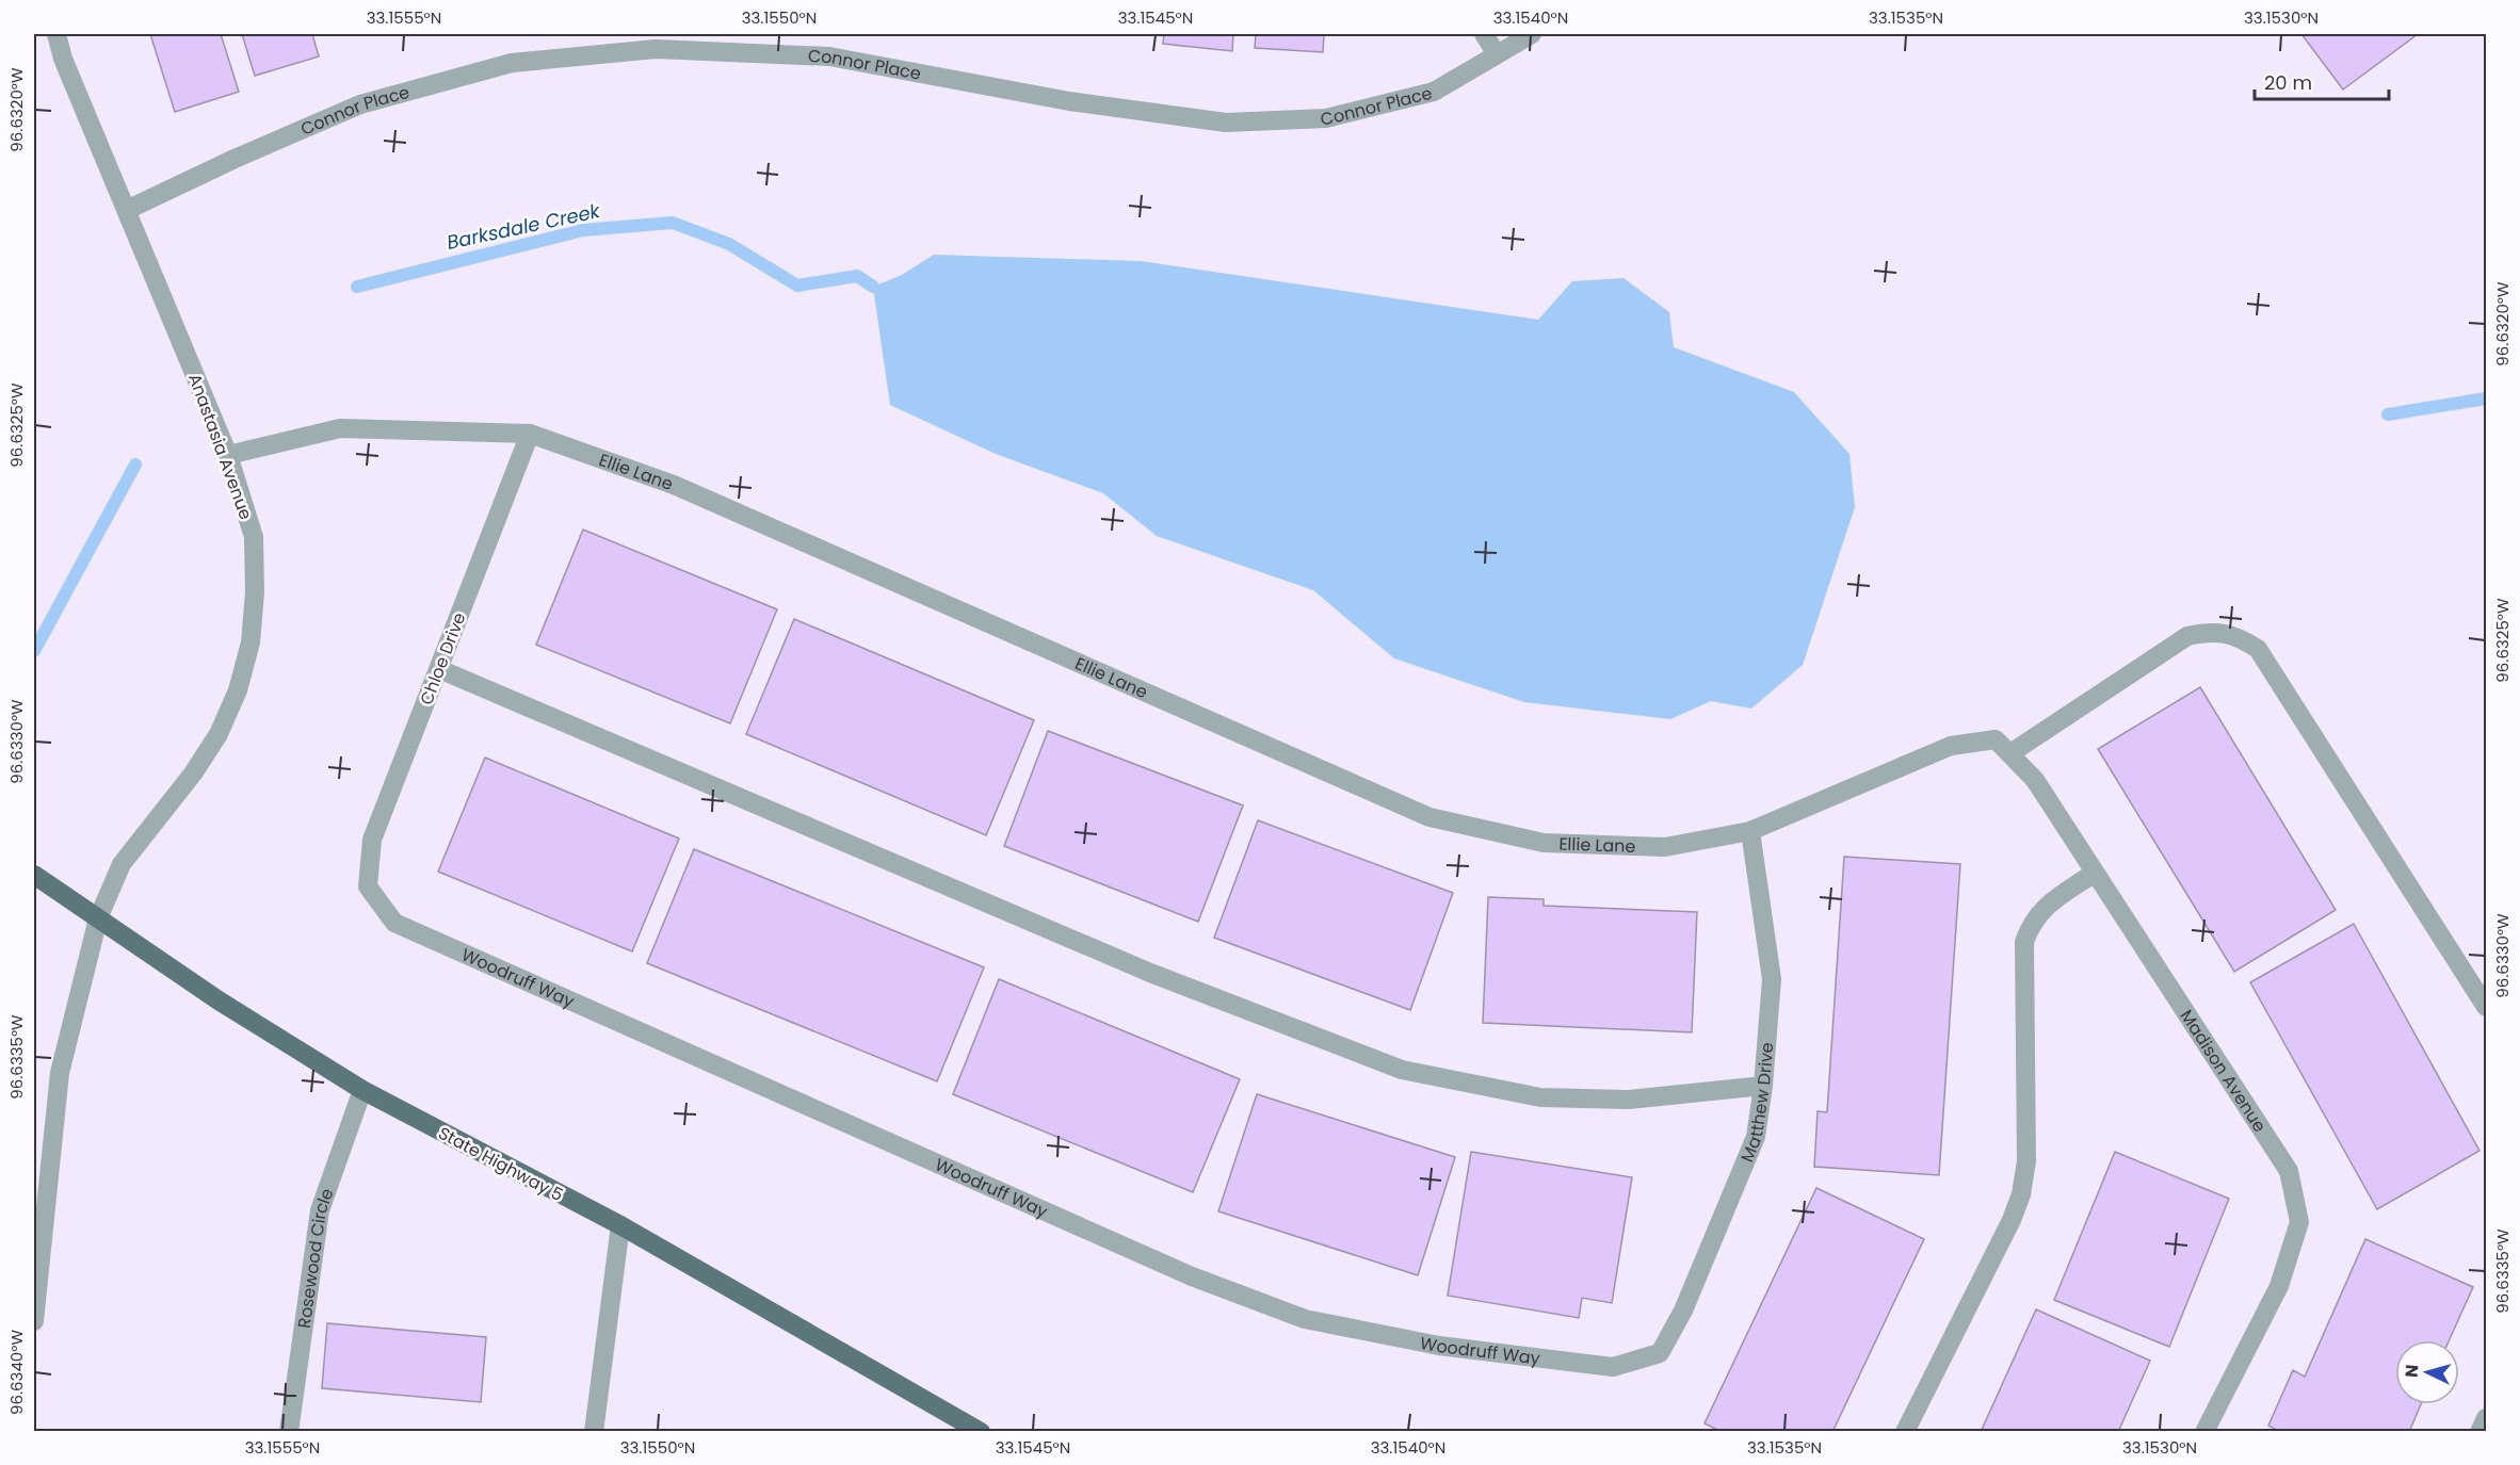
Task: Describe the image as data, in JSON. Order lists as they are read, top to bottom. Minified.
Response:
{"streets":{"main road":["State Highway 5"],"street":["Connor Place","Anastasia Avenue","Ellie Lane","Chloe Drive","Woodruff Way","Madison Avenue","Matthew Drive","Rosewood Circle"]},"crossings":[["Connor Place","Anastasia Avenue"],["Anastasia Avenue","Ellie Lane"],["Anastasia Avenue","State Highway 5"],["Ellie Lane","Chloe Drive"],["Ellie Lane","Madison Avenue"],["Ellie Lane","Matthew Drive"],["Chloe Drive","Woodruff Way"],["Woodruff Way","Matthew Drive"],["State Highway 5","Rosewood Circle"]],"water":["Barksdale Creek"],"scale_bar":"20 m","north":"left","coordinates":["33.1555°N","33.1550°N","33.1545°N","33.1540°N","33.1535°N","33.1530°N","96.6320°W","96.6325°W","96.6330°W","96.6335°W","96.6340°W"]}
